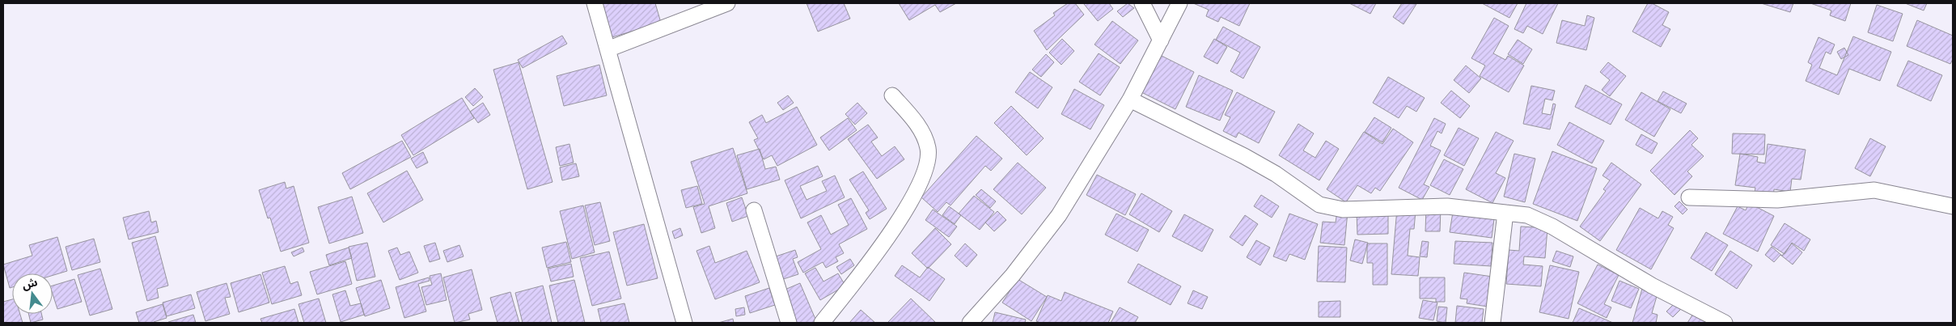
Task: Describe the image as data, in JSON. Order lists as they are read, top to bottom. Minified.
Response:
{"north":"top"}
